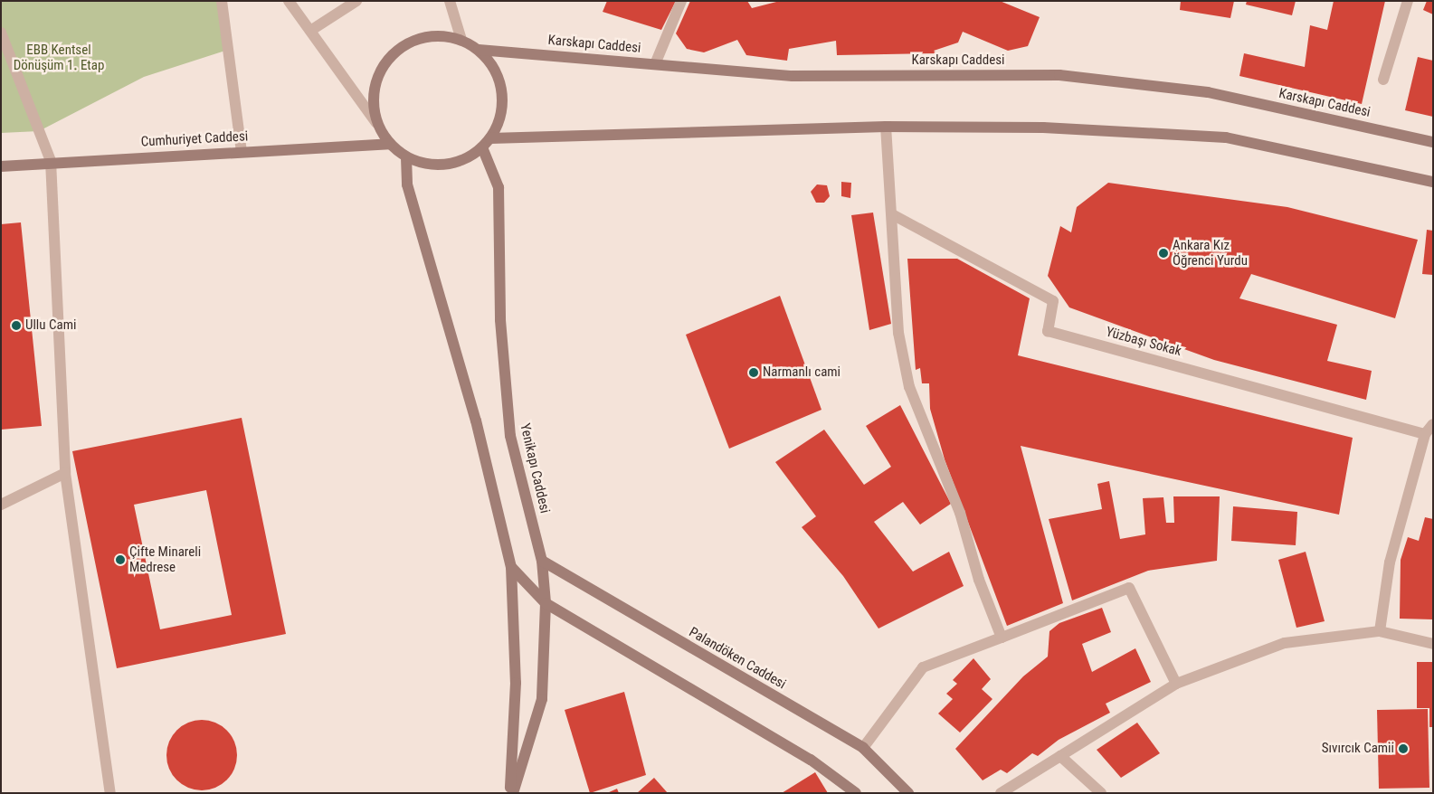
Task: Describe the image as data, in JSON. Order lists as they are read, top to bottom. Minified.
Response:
{"streets":{"main road":["Karskapı Caddesi","Cumhuriyet Caddesi","Yenikapı Caddesi","Palandöken Caddesi"],"street":["Yüzbaşı Sokak"]},"crossings":[["Karskapı Caddesi","Cumhuriyet Caddesi"],["Karskapı Caddesi","Yenikapı Caddesi"],["Cumhuriyet Caddesi","Yenikapı Caddesi"],["Yenikapı Caddesi","Palandöken Caddesi"]],"parks":["EBB Kentsel Dönüşüm 1. Etap"],"places":["Ankara Kız Öğrenci Yurdu","Ullu Cami","Narmanlı cami","Çifte Minareli Medrese","Sıvırcık Camii"]}
